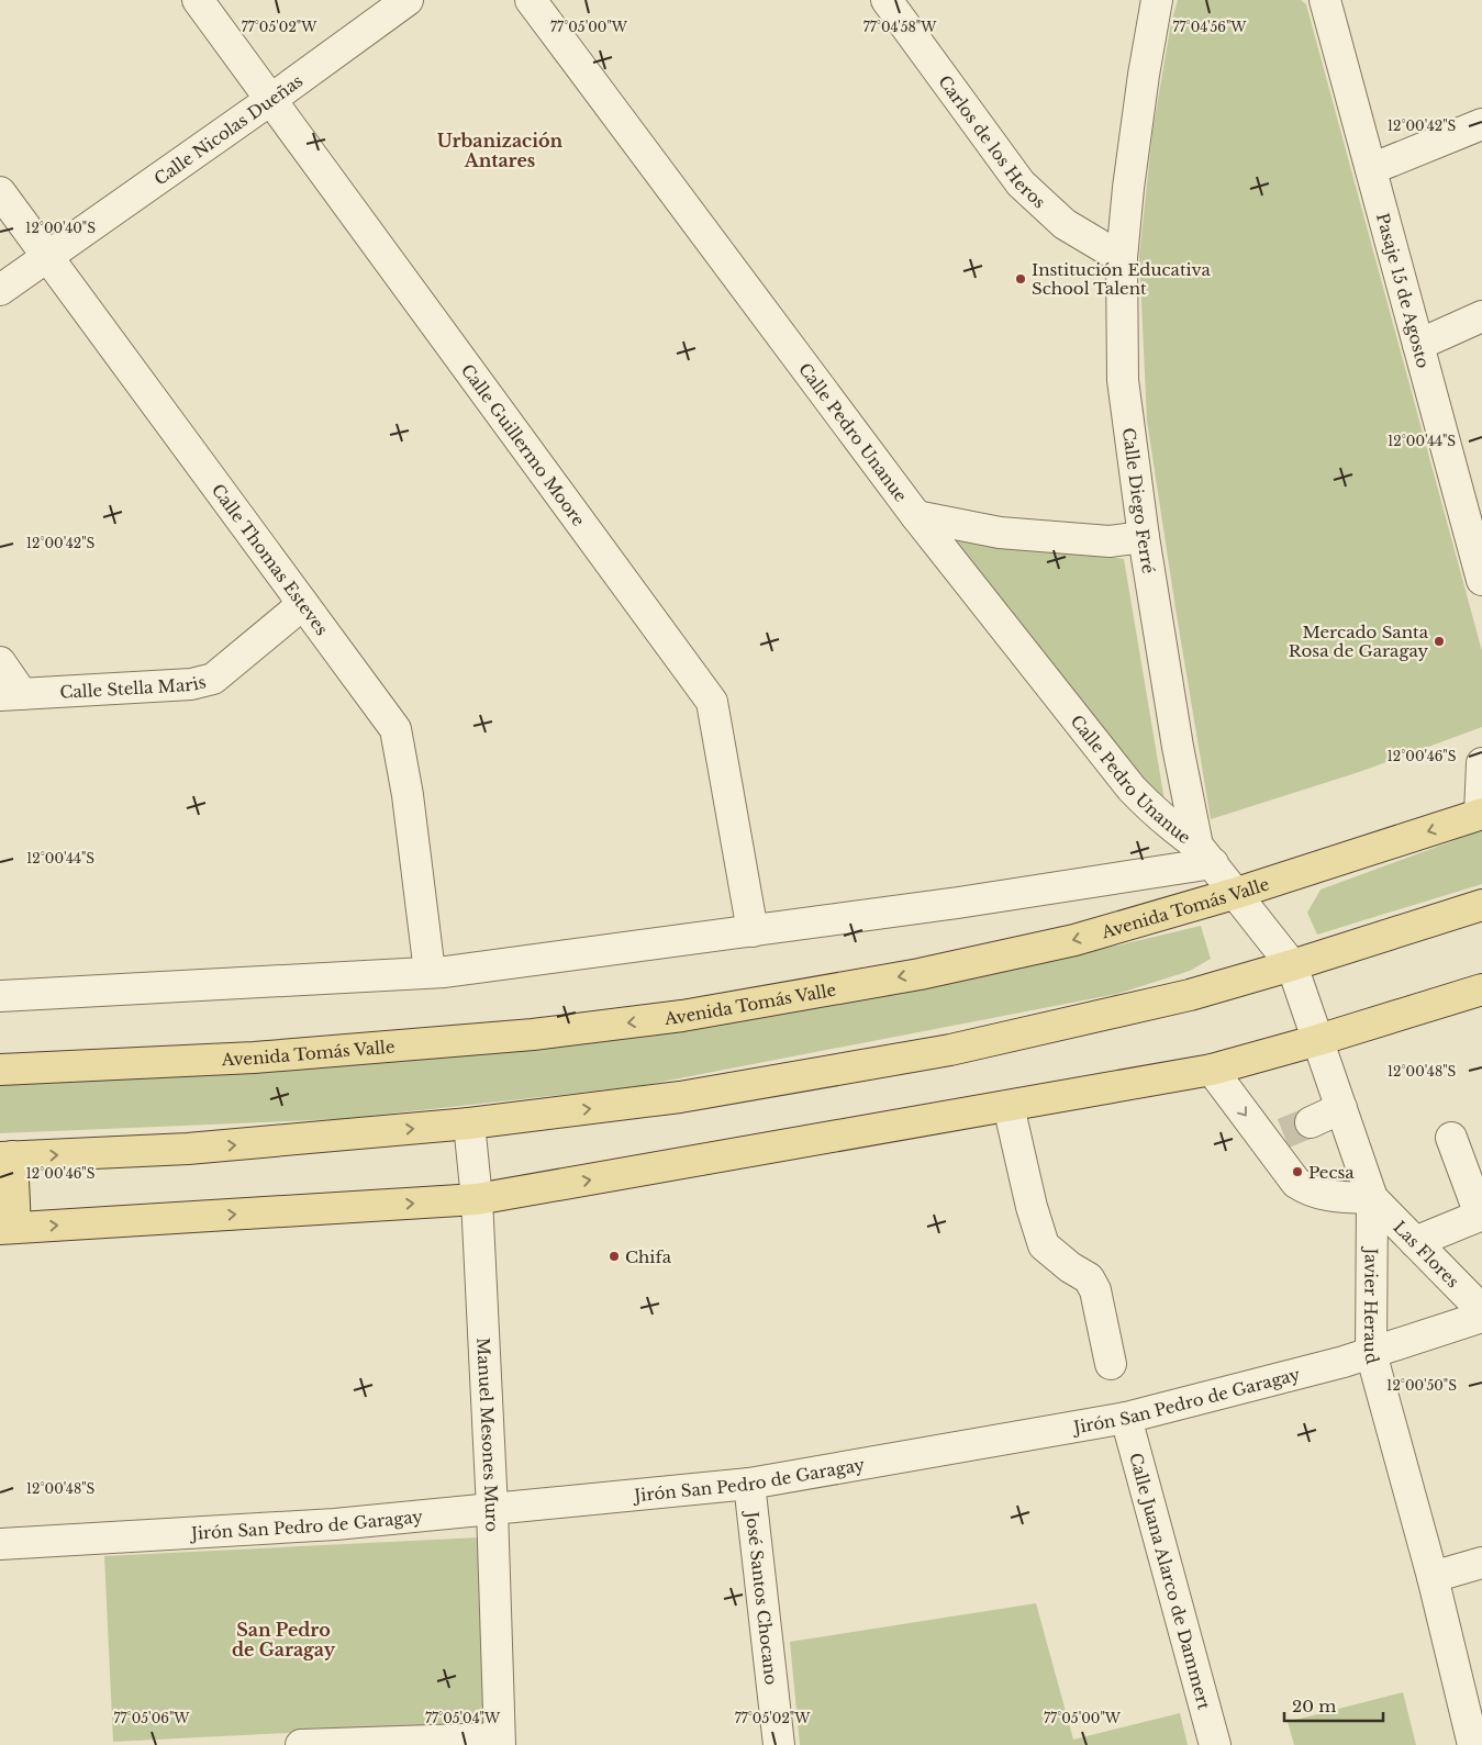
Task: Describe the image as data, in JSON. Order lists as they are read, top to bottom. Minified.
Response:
{"streets":{"main road":["Avenida Tomás Valle"],"street":["Calle Nicolas Dueñas","Carlos de los Heros","Pasaje 15 de Agosto","Calle Pedro Unanue","Calle Guillermo Moore","Calle Diego Ferré","Calle Thomas Esteves","Calle Stella Maris","Las Flores","Javier Heraud","Jirón San Pedro de Garagay","Manuel Mesones Muro","Calle Juana Alarco de Dammert","José Santos Chocano"]},"crossings":[["Calle Nicolas Dueñas","Calle Guillermo Moore"],["Calle Nicolas Dueñas","Calle Thomas Esteves"],["Carlos de los Heros","Calle Diego Ferré"],["Calle Pedro Unanue","Calle Diego Ferré"],["Calle Pedro Unanue","Avenida Tomás Valle"],["Calle Guillermo Moore","Avenida Tomás Valle"],["Calle Diego Ferré","Avenida Tomás Valle"],["Calle Diego Ferré","Javier Heraud"],["Calle Thomas Esteves","Calle Stella Maris"],["Calle Thomas Esteves","Avenida Tomás Valle"],["Las Flores","Javier Heraud"],["Javier Heraud","Jirón San Pedro de Garagay"],["Jirón San Pedro de Garagay","Manuel Mesones Muro"],["Jirón San Pedro de Garagay","Calle Juana Alarco de Dammert"],["Jirón San Pedro de Garagay","José Santos Chocano"]],"districts":["Urbanización Antares","San Pedro de Garagay"],"places":["Institución Educativa School Talent","Mercado Santa Rosa de Garagay","Pecsa","Chifa"],"scale_bar":"20 m","coordinates":["77°05'02\"W","77°05'00\"W","77°04'58\"W","77°04'56\"W","12°00'42\"S","12°00'40\"S","12°00'44\"S","12°00'46\"S","12°00'48\"S","12°00'50\"S","77°05'06\"W","77°05'04\"W"]}
